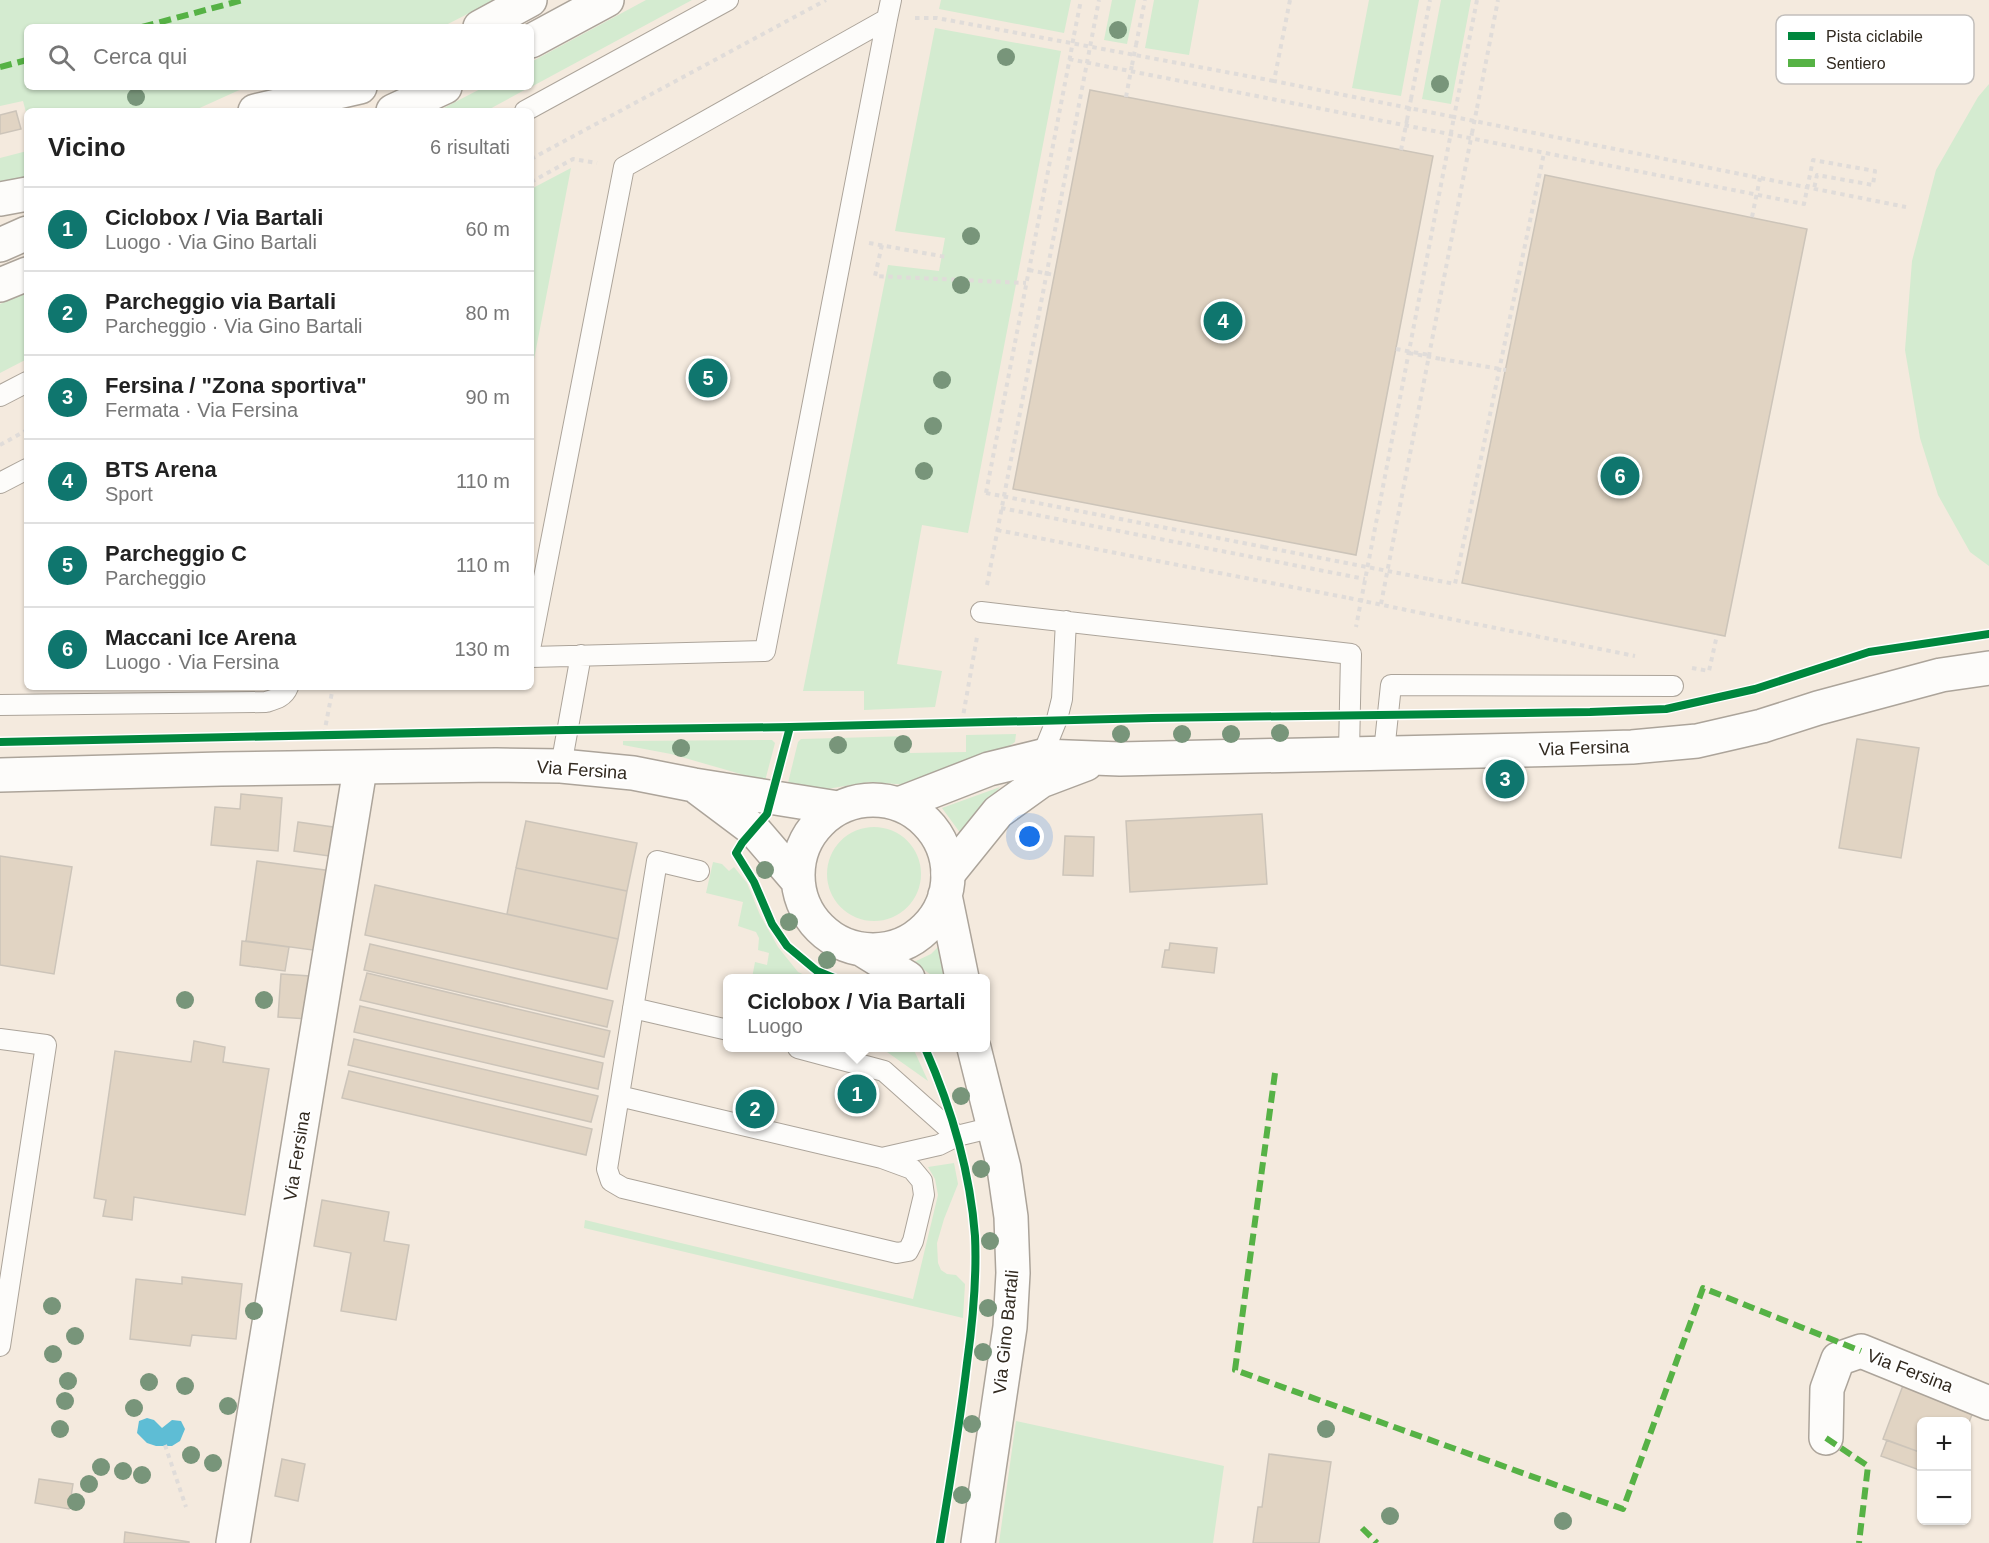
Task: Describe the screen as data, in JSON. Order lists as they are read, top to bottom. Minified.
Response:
{"streets":{"main road":["Via Fersina","Via Gino Bartali"]},"legend":["Pista ciclabile","Sentiero"],"page":{"search":"Cerca qui","heading":["Vicino","6 risultati"],"list":[{"mark":"1","name":"Ciclobox / Via Bartali","note":"Luogo · Via Gino Bartali","value":"60 m"},{"mark":"2","name":"Parcheggio via Bartali","note":"Parcheggio · Via Gino Bartali","value":"80 m"},{"mark":"3","name":"Fersina / \"Zona sportiva\"","note":"Fermata · Via Fersina","value":"90 m"},{"mark":"4","name":"BTS Arena","note":"Sport","value":"110 m"},{"mark":"5","name":"Parcheggio C","note":"Parcheggio","value":"110 m"},{"mark":"6","name":"Maccani Ice Arena","note":"Luogo · Via Fersina","value":"130 m"}],"pins":["4","5","6","3","1","2"],"popup":["Ciclobox / Via Bartali","Luogo"],"map_buttons":["+","−"]}}
